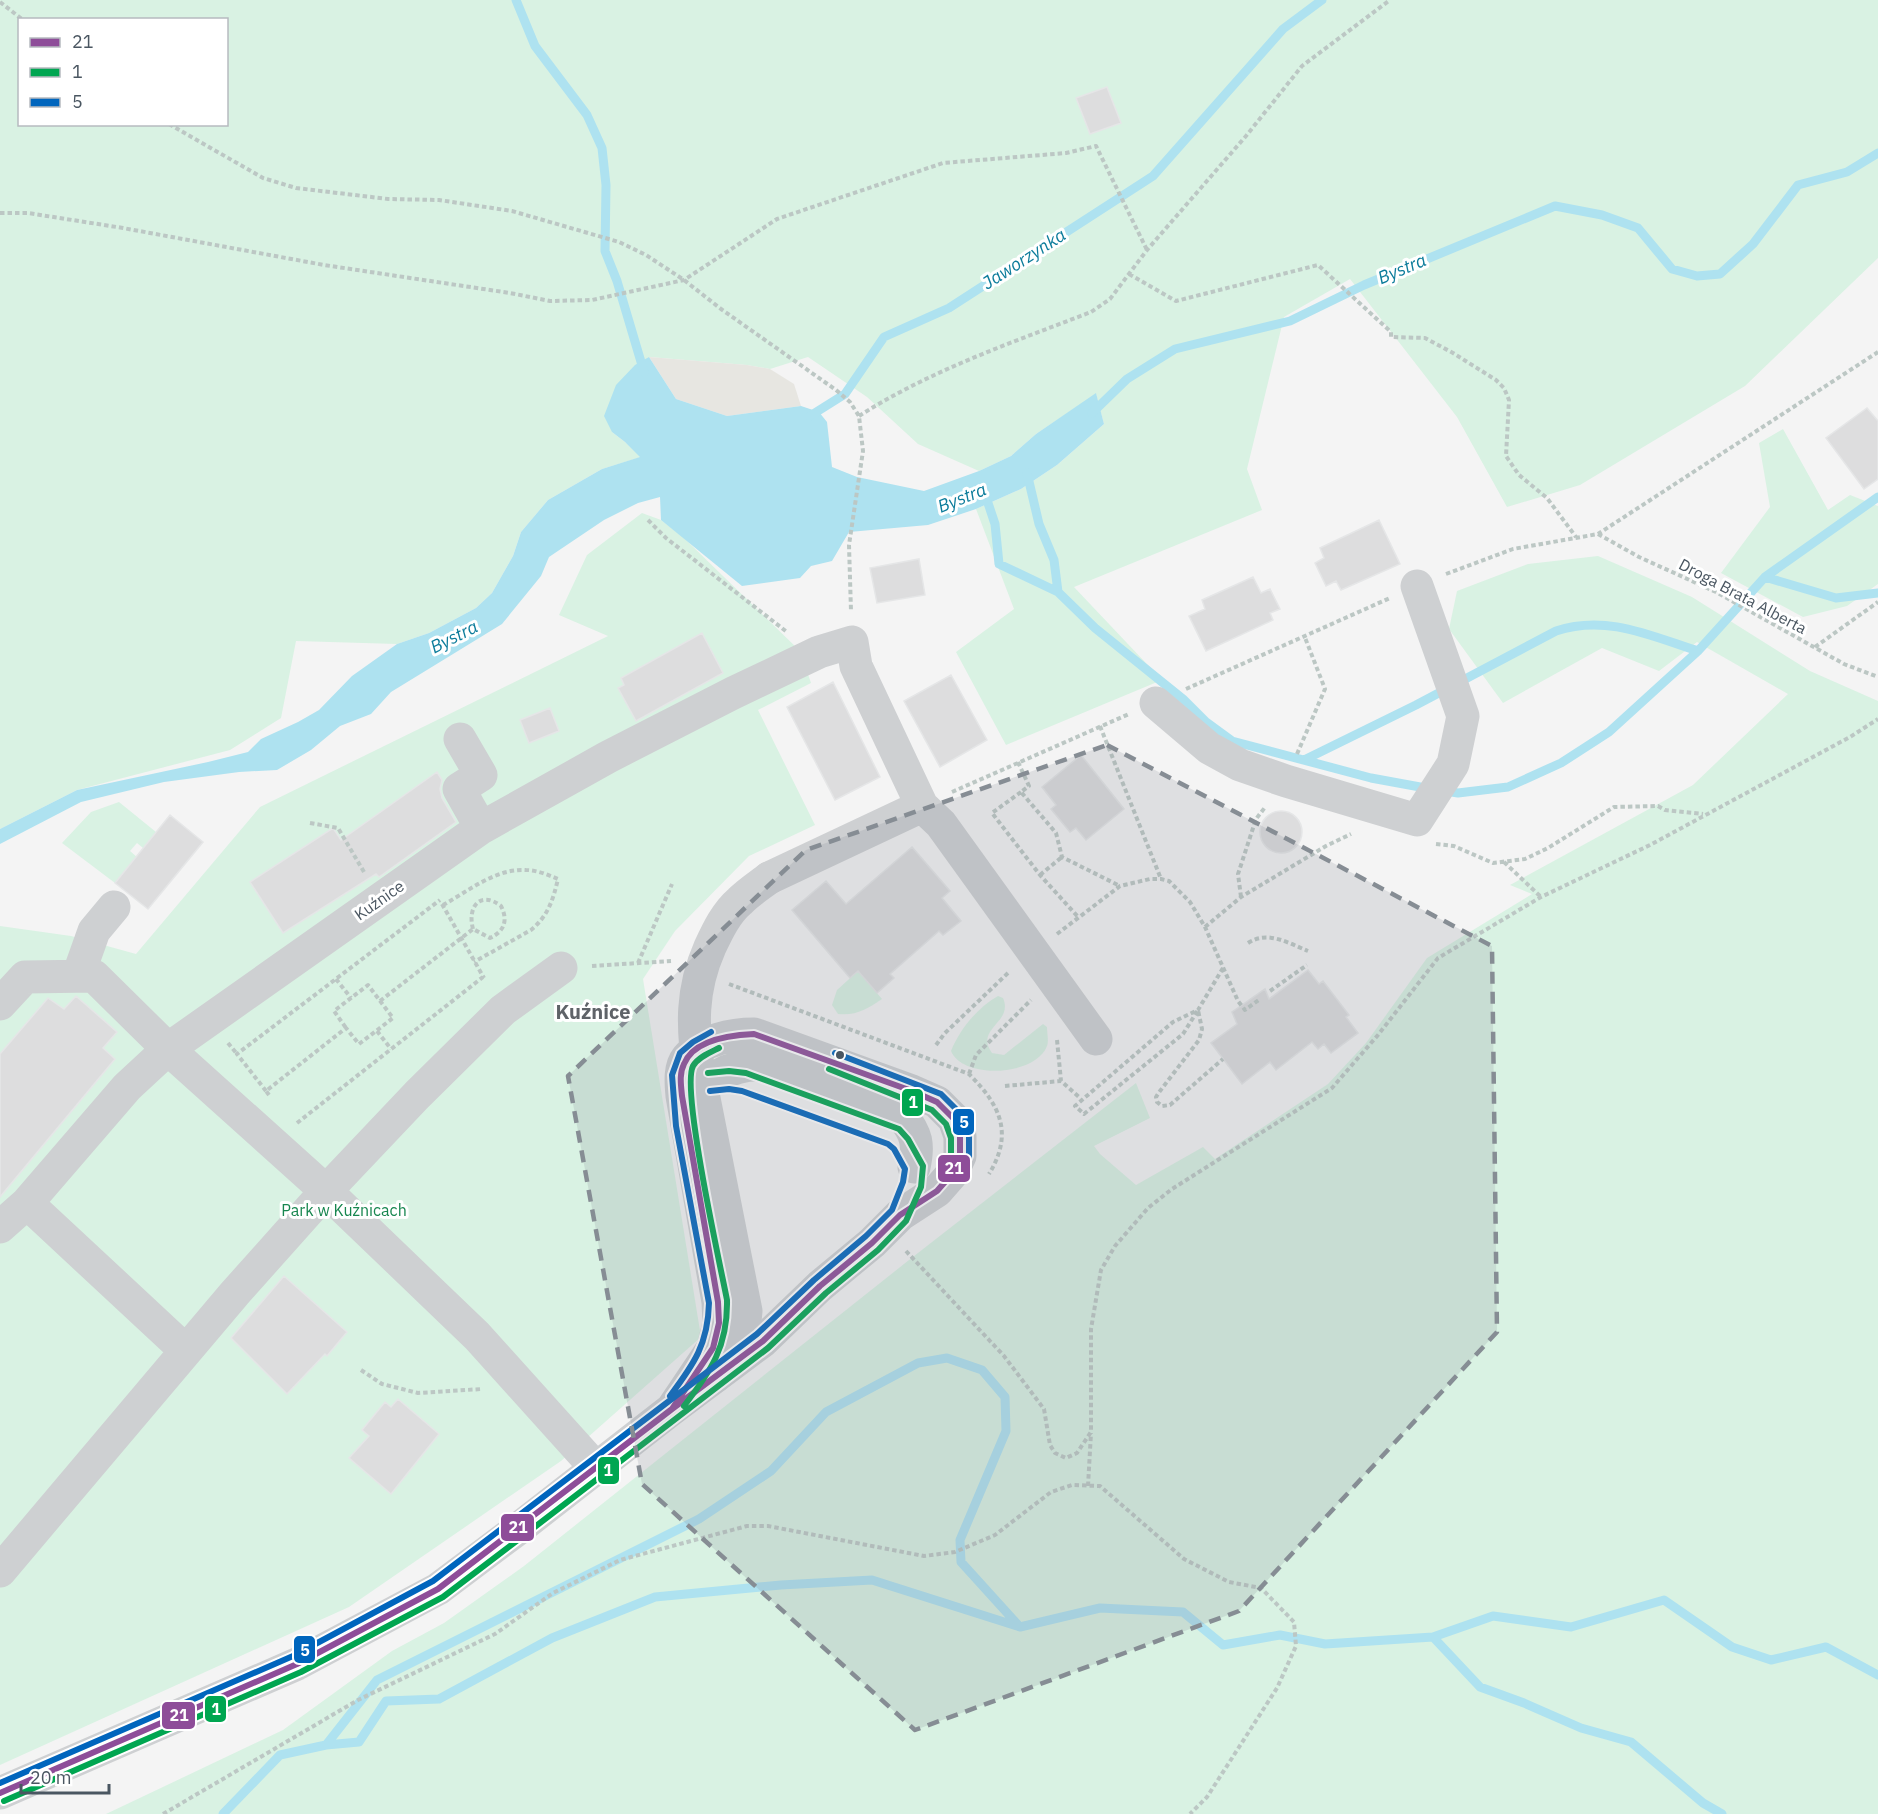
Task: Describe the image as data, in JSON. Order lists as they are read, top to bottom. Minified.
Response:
{"streets":{"street":["Kuźnice"],"path":["Droga Brata Alberta"]},"districts":["Kuźnice"],"water":["Jaworzynka","Bystra"],"parks":["Park w Kuźnicach"],"lines":["transit line 5","transit line 21","transit line 1"],"legend":["21","1","5"],"scale_bar":"20 m"}
